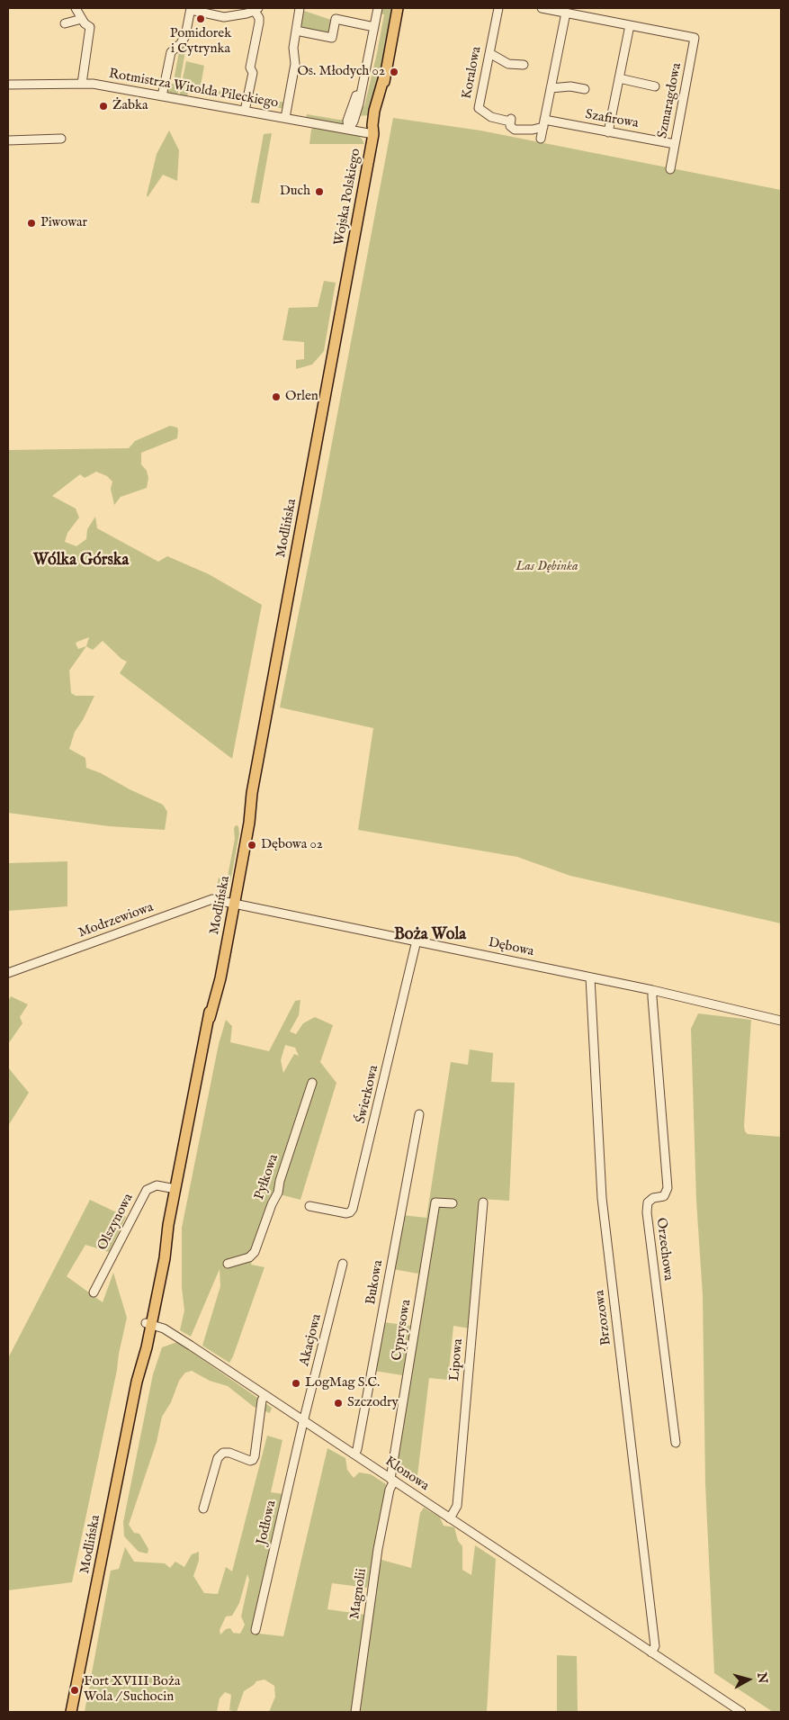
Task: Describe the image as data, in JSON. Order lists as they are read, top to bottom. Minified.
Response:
{"streets":{"main road":["Wojska Polskiego","Modlińska"],"street":["Koralowa","Rotmistrza Witolda Pileckiego","Szmaragdowa","Szafirowa","Modrzewiowa","Dębowa","Świerkowa","Pyłkowa","Olszynowa","Orzechowa","Bukowa","Brzozowa","Cyprysowa","Akacjowa","Lipowa","Klonowa","Jodłowa","Magnolii"]},"crossings":[["Koralowa","Szafirowa"],["Rotmistrza Witolda Pileckiego","Wojska Polskiego"],["Szmaragdowa","Szafirowa"],["Wojska Polskiego","Modlińska"],["Modlińska","Modrzewiowa"],["Modlińska","Dębowa"],["Modlińska","Olszynowa"],["Modlińska","Klonowa"],["Modrzewiowa","Dębowa"],["Dębowa","Świerkowa"],["Dębowa","Orzechowa"],["Dębowa","Brzozowa"],["Bukowa","Klonowa"],["Brzozowa","Klonowa"],["Cyprysowa","Klonowa"],["Cyprysowa","Magnolii"],["Akacjowa","Klonowa"],["Akacjowa","Jodłowa"],["Lipowa","Klonowa"],["Klonowa","Jodłowa"],["Klonowa","Magnolii"]],"districts":["Wólka Górska","Boża Wola"],"parks":["Las Dębinka"],"places":["Pomidorek i Cytrynka","Os. Młodych 02","Żabka","Duch","Piwowar","Orlen","Dębowa 02","LogMag S.C.","Szczodry","Fort XVIII Boża Wola / Suchocin"],"north":"right"}
